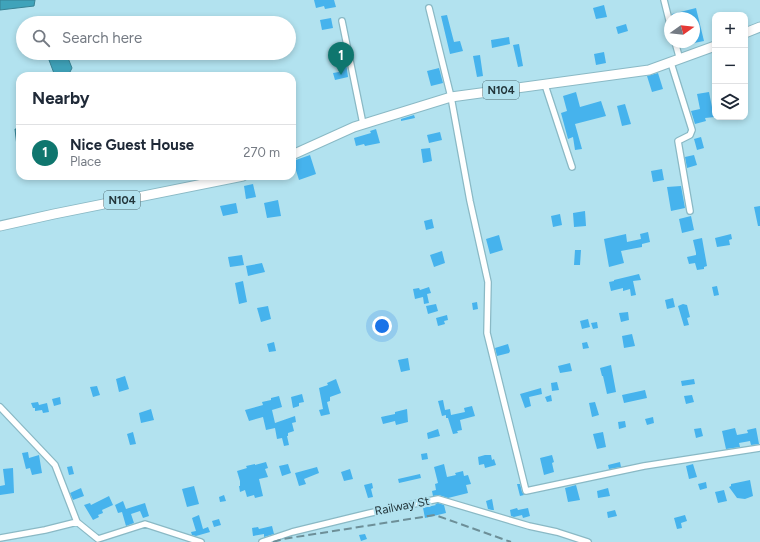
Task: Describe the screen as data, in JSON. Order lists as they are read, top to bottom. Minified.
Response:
{"streets":{"highway":["N104"],"street":["Railway St"]},"north":"right","page":{"map_buttons":["+","−"],"search":"Search here","pins":"1","heading":"Nearby","list":[{"mark":"1","name":"Nice Guest House","note":"Place","value":"270 m"}]}}
